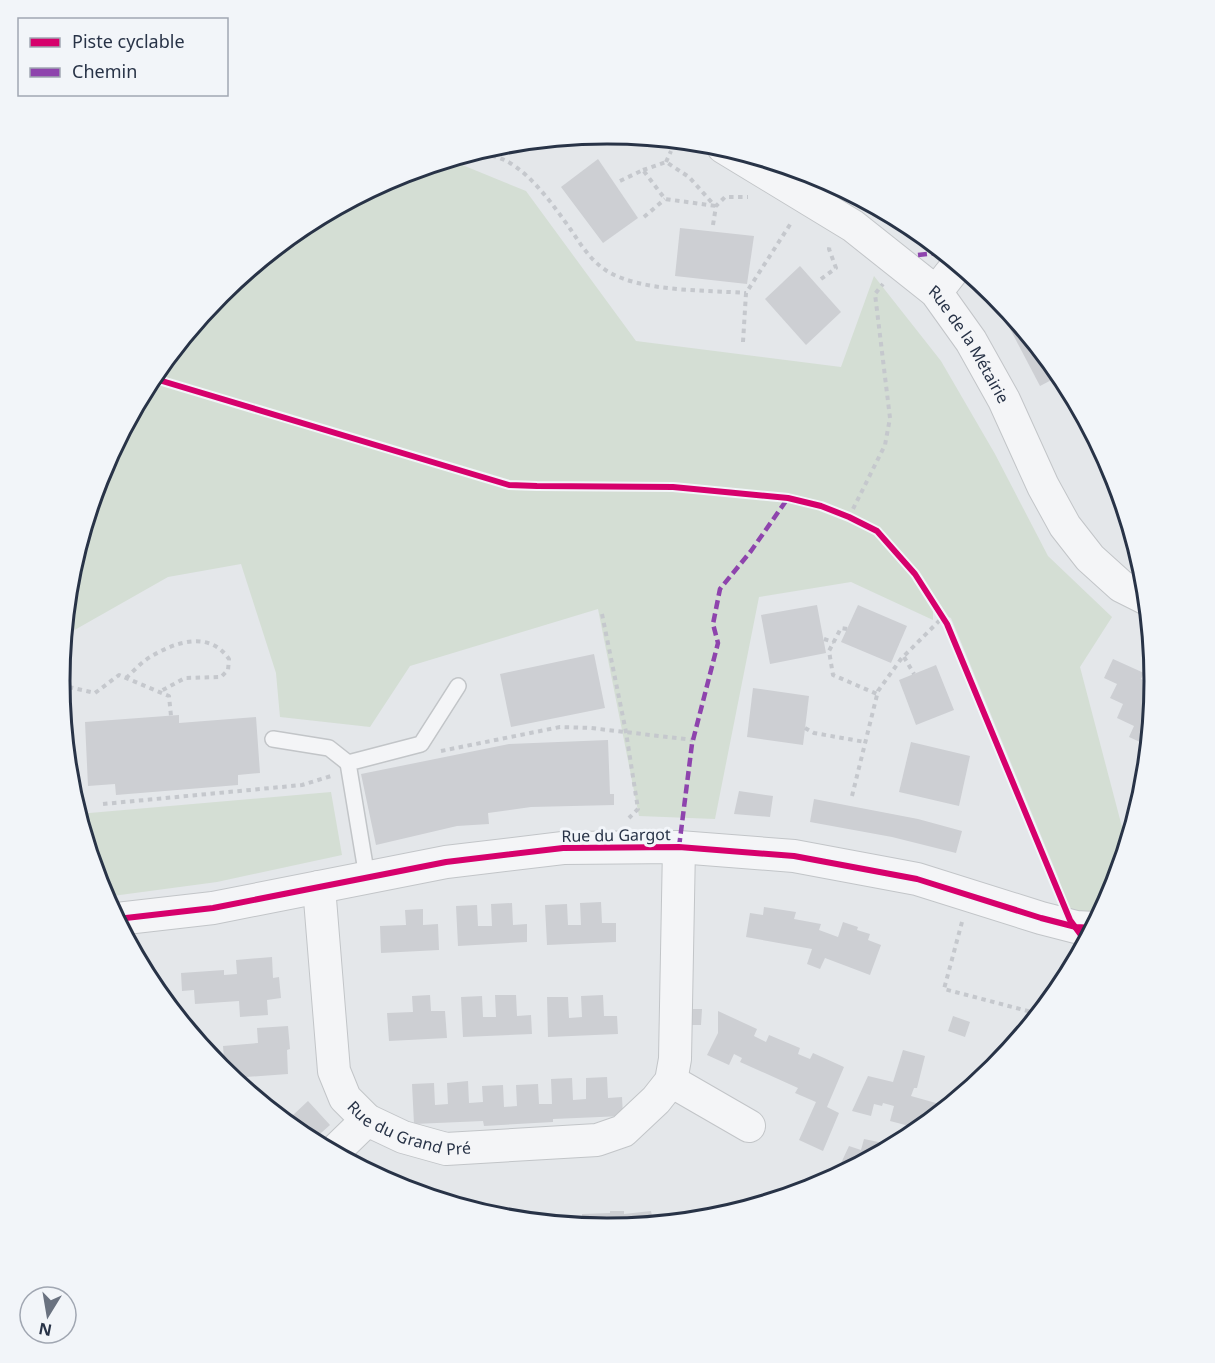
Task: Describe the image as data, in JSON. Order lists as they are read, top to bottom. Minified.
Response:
{"streets":{"street":["Rue de la Métairie","Rue du Gargot","Rue du Grand Pré"]},"crossings":[["Rue du Gargot","Rue du Grand Pré"]],"legend":["Piste cyclable","Chemin"],"north":"bottom"}
